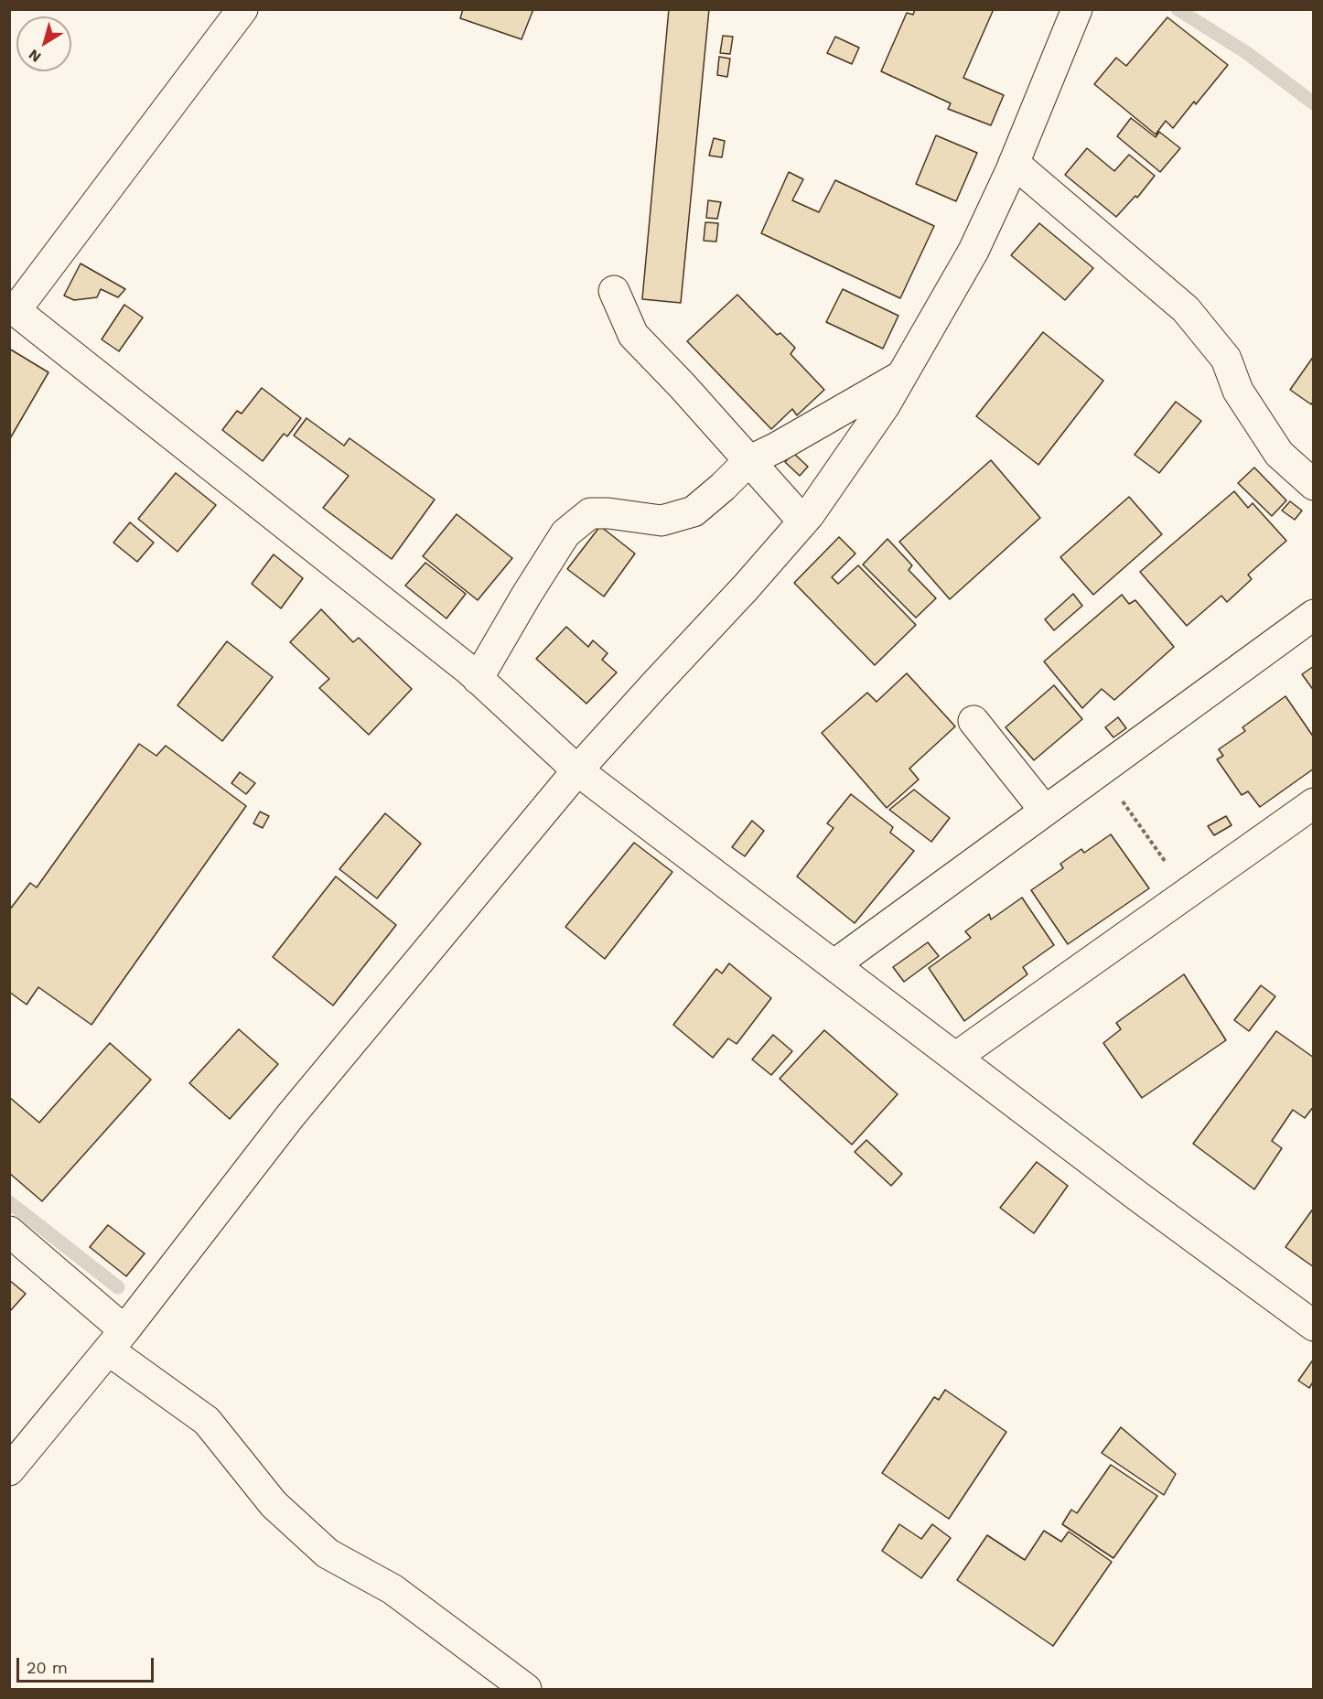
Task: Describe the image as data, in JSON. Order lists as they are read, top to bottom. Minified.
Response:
{"scale_bar":"20 m","north":"bottom left"}
